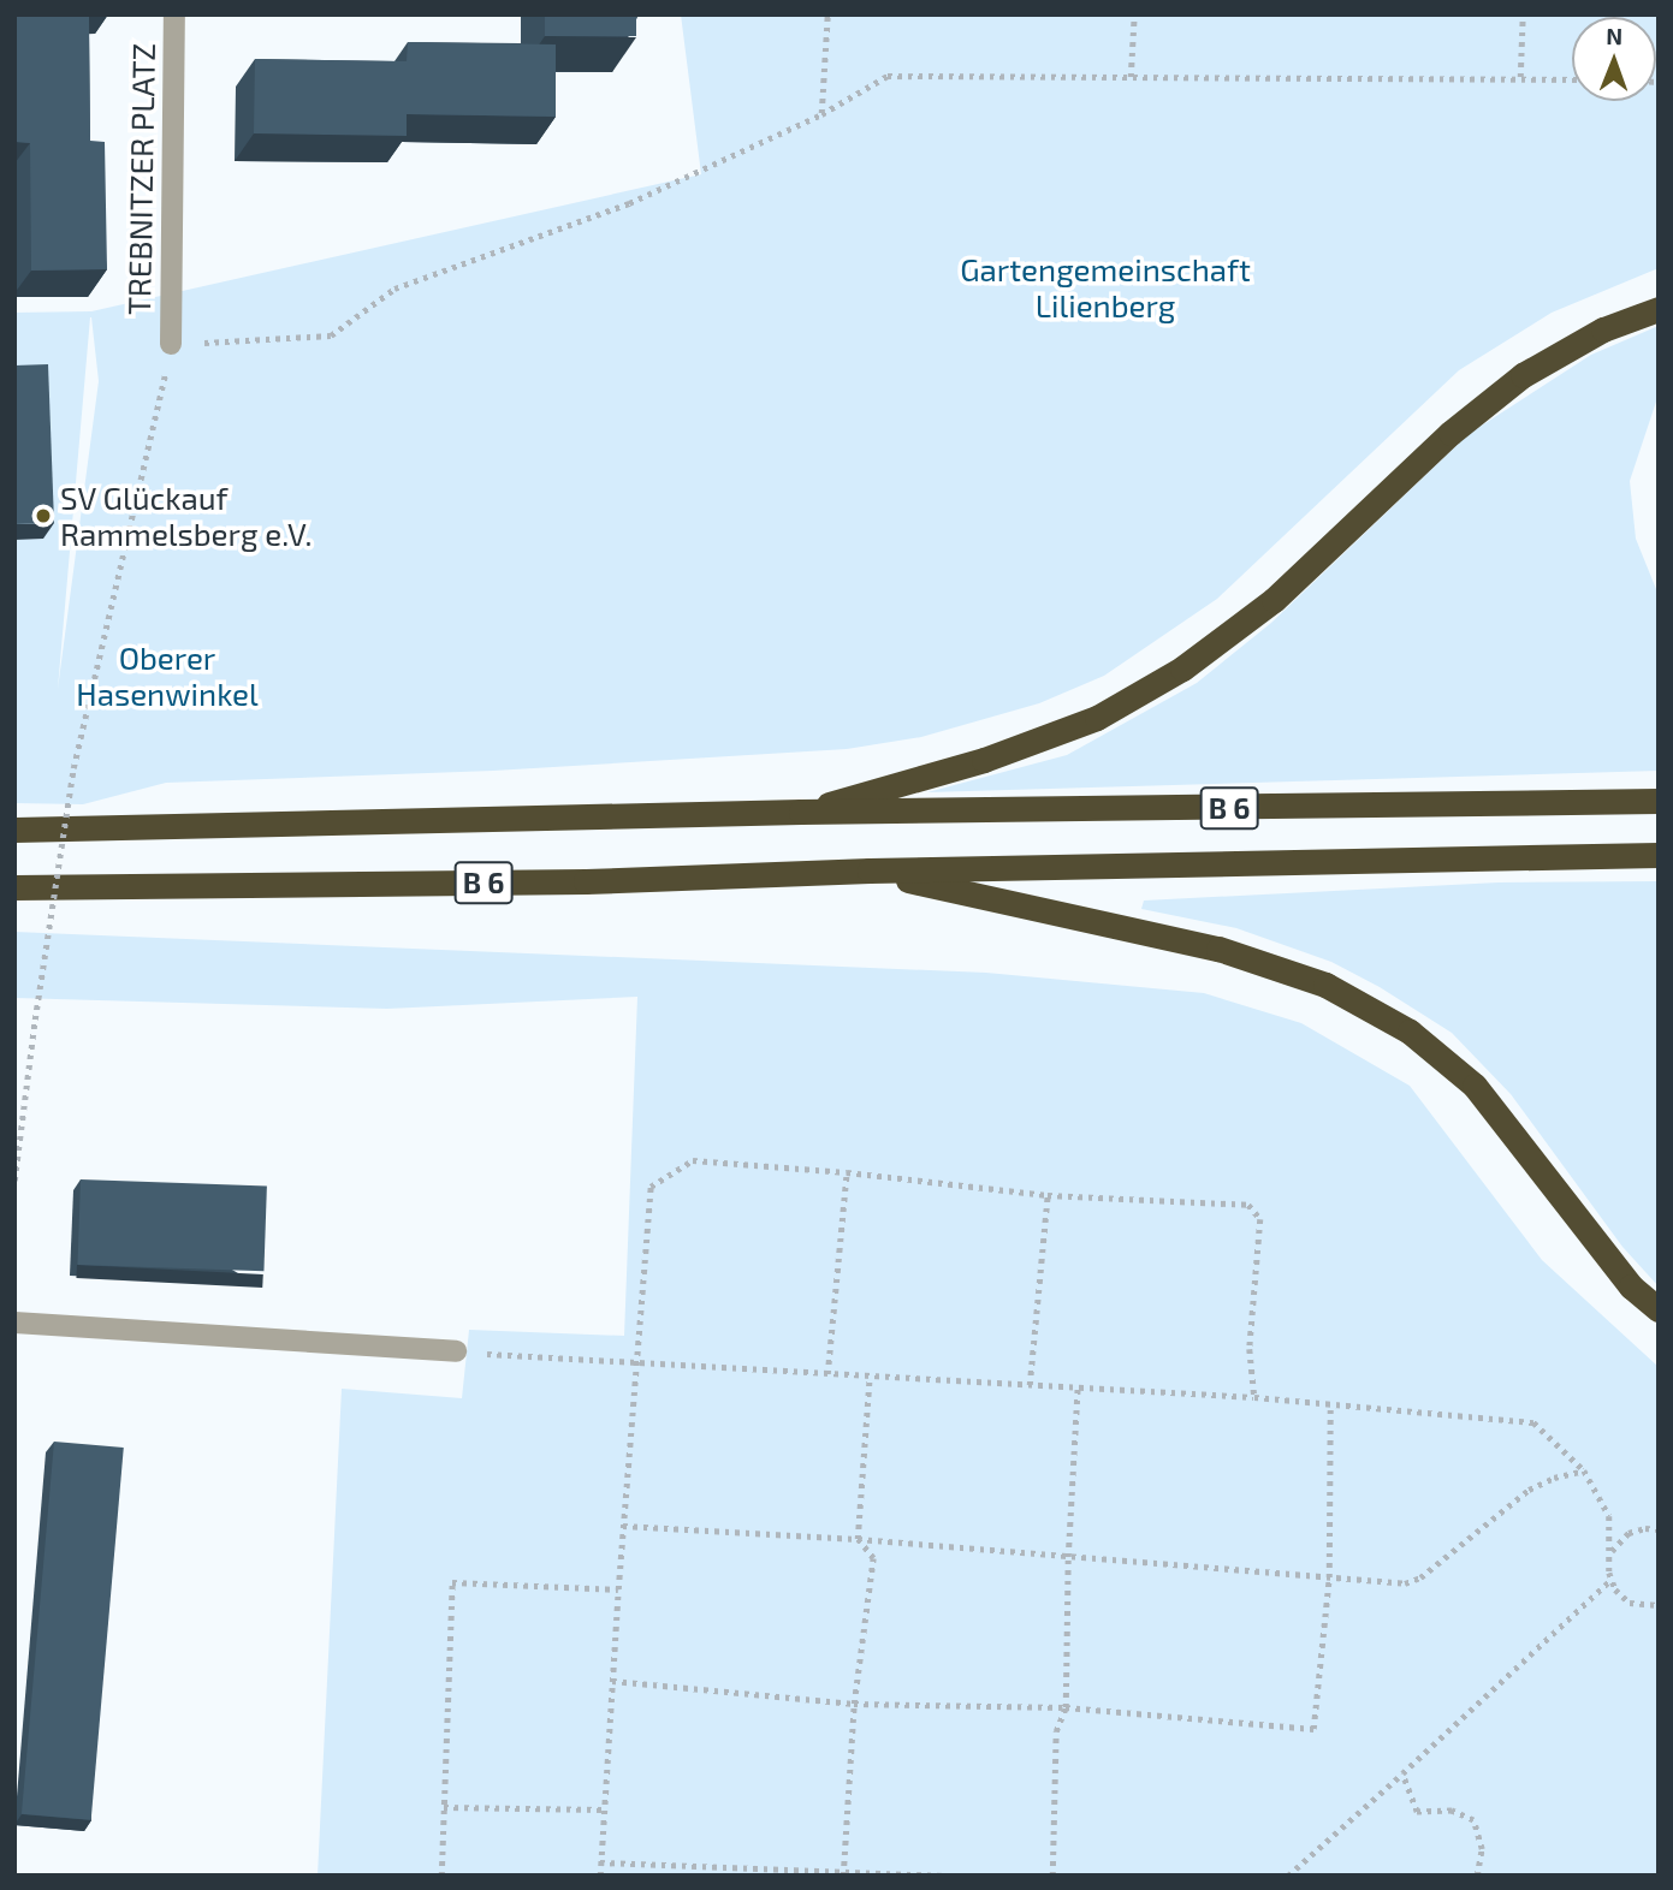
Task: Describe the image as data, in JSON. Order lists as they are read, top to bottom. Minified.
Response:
{"streets":{"highway":["B 6"],"street":["TREBNITZER PLATZ"]},"parks":["Gartengemeinschaft Lilienberg","Oberer Hasenwinkel"],"places":["SV Glückauf Rammelsberg e.V."],"north":"top"}
